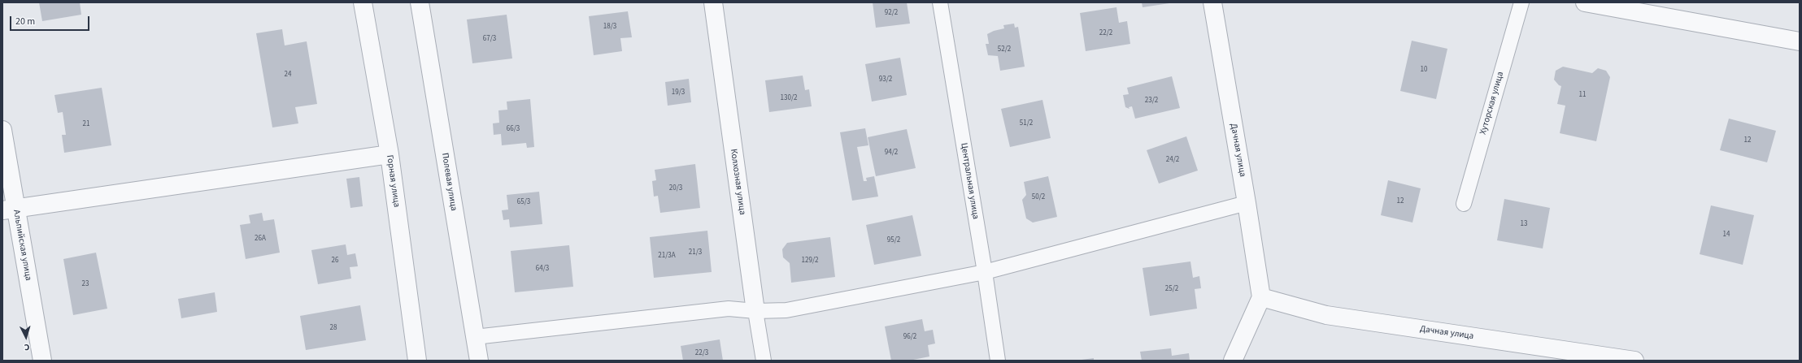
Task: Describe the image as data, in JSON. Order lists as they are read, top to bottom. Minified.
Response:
{"streets":{"street":["Дачная улица","Горная улица","Полевая улица","Колхозная улица","Альпийская улица"],"lane":["Хуторская улица","Центральная улица"]},"house_numbers":["92/2","18/3","22/2","67/3","52/2","10","24","93/2","19/3","11","130/2","23/2","51/2","21","66/3","12","94/2","24/2","20/3","50/2","12","65/3","13","14","26А","95/2","21/3","21/3А","26","129/2","64/3","23","25/2","28","96/2","22/3"],"scale_bar":"20 m","north":"bottom"}
